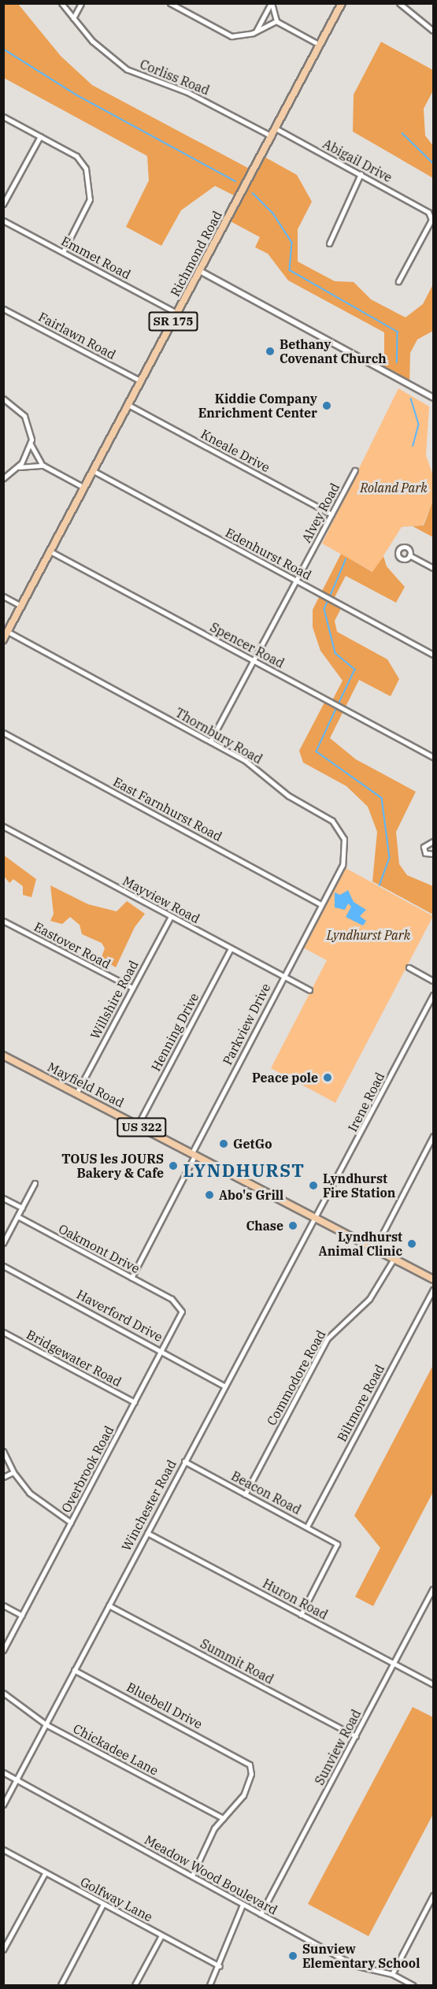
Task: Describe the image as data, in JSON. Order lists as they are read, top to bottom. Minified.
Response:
{"streets":{"main road":["Richmond Road","SR 175","Mayfield Road","US 322"],"street":["Corliss Road","Abigail Drive","Emmet Road","Fairlawn Road","Kneale Drive","Alvey Road","Edenhurst Road","Spencer Road","Thornbury Road","East Farnhurst Road","Mayview Road","Eastover Road","Willshire Road","Parkview Drive","Henning Drive","Irene Road","Oakmont Drive","Haverford Drive","Bridgewater Road","Commodore Road","Biltmore Road","Overbrook Road","Beacon Road","Winchester Road","Huron Road","Summit Road","Bluebell Drive","Sunview Road","Chickadee Lane","Meadow Wood Boulevard","Golfway Lane"]},"crossings":[["Corliss Road","Richmond Road"],["Abigail Drive","Richmond Road"],["Richmond Road","Emmet Road"],["Richmond Road","Fairlawn Road"],["Richmond Road","Kneale Drive"],["Richmond Road","Edenhurst Road"],["Richmond Road","Spencer Road"],["Richmond Road","Thornbury Road"],["Kneale Drive","Alvey Road"],["Alvey Road","Edenhurst Road"],["Alvey Road","Spencer Road"],["Alvey Road","Thornbury Road"],["Thornbury Road","East Farnhurst Road"],["Thornbury Road","Parkview Drive"],["East Farnhurst Road","Parkview Drive"],["Mayview Road","Willshire Road"],["Mayview Road","Parkview Drive"],["Mayview Road","Henning Drive"],["Eastover Road","Willshire Road"],["Willshire Road","Mayfield Road"],["Parkview Drive","Mayfield Road"],["Parkview Drive","Oakmont Drive"],["Henning Drive","Mayfield Road"],["Mayfield Road","Irene Road"],["Mayfield Road","Commodore Road"],["Mayfield Road","Winchester Road"],["Irene Road","Winchester Road"],["Oakmont Drive","Overbrook Road"],["Haverford Drive","Overbrook Road"],["Haverford Drive","Winchester Road"],["Bridgewater Road","Overbrook Road"],["Commodore Road","Beacon Road"],["Biltmore Road","Beacon Road"],["Beacon Road","Winchester Road"],["Beacon Road","Huron Road"],["Winchester Road","Huron Road"],["Winchester Road","Summit Road"],["Winchester Road","Bluebell Drive"],["Winchester Road","Chickadee Lane"],["Winchester Road","Meadow Wood Boulevard"],["Huron Road","Sunview Road"],["Summit Road","Sunview Road"],["Bluebell Drive","Chickadee Lane"],["Sunview Road","Meadow Wood Boulevard"]],"districts":["LYNDHURST"],"parks":["Roland Park","Lyndhurst Park"],"places":["Bethany Covenant Church","Kiddie Company Enrichment Center","Peace pole","GetGo","TOUS les JOURS Bakery & Cafe","Lyndhurst Fire Station","Abo's Grill","Chase","Lyndhurst Animal Clinic","Sunview Elementary School"]}
